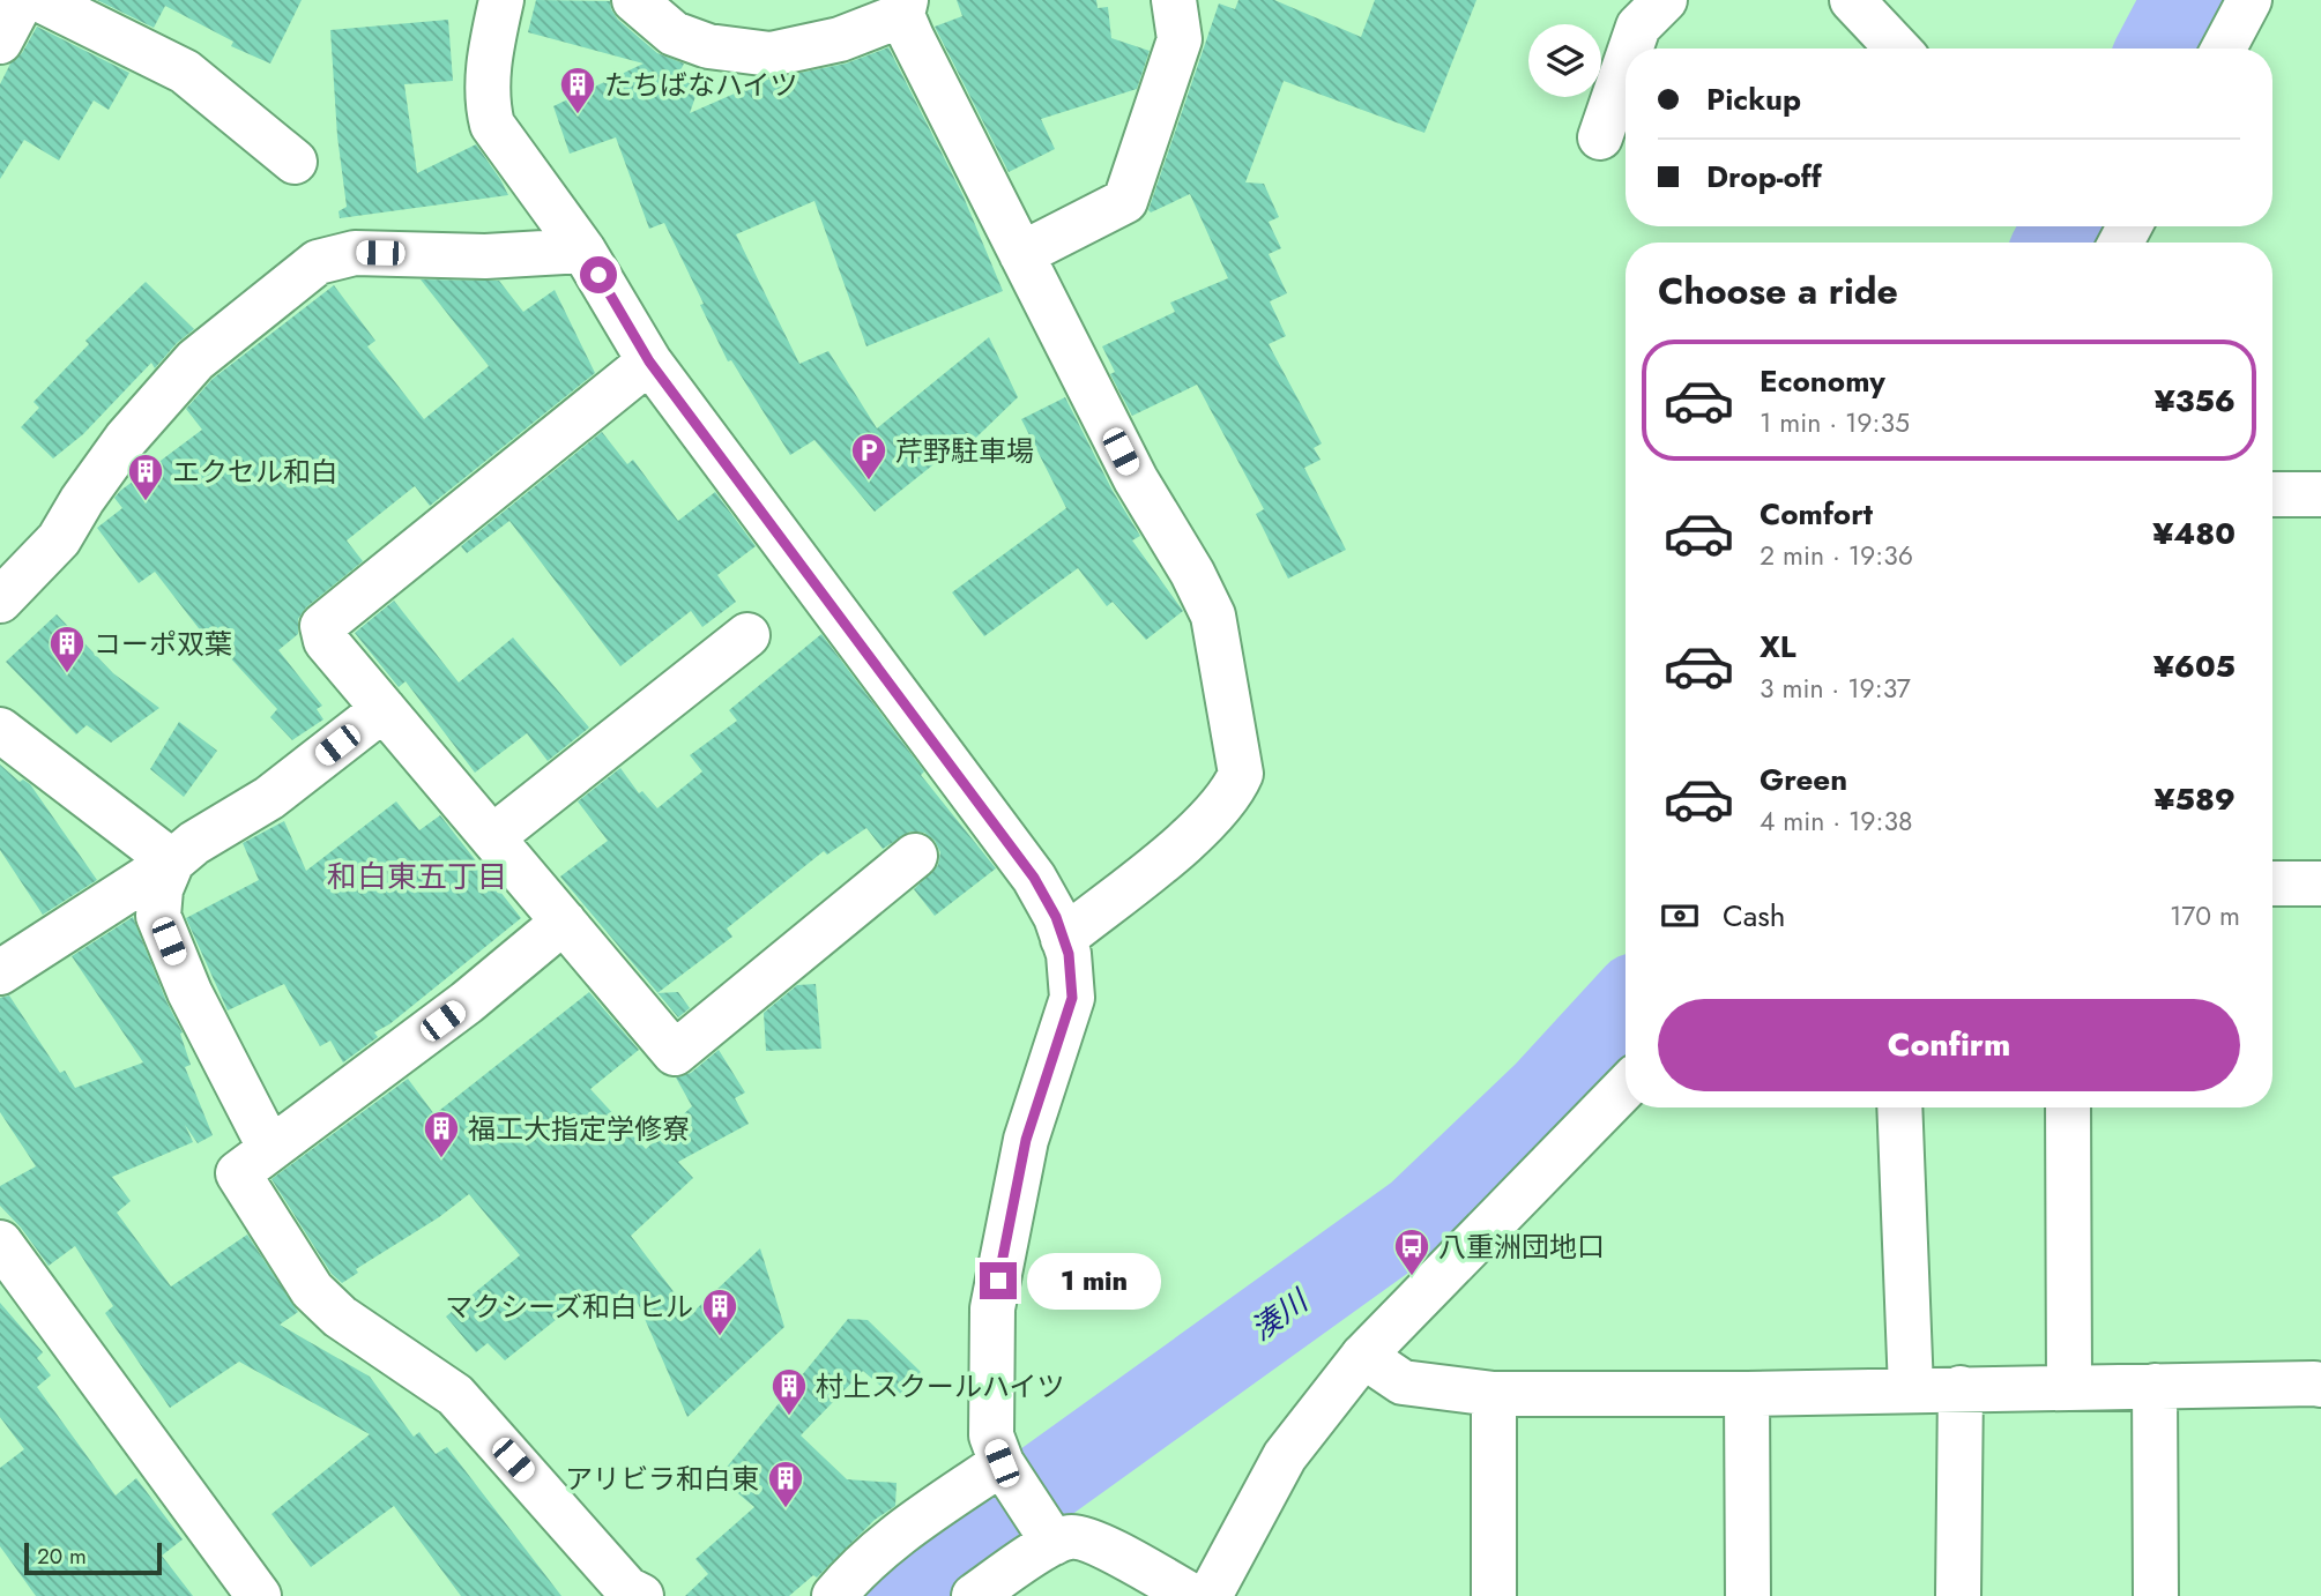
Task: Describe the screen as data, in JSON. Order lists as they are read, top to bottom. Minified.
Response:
{"districts":["和白東五丁目"],"water":["湊川"],"places":{"building":["たちばなハイツ","エクセル和白","コーポ双葉","福工大指定学修寮","マクシーズ和白ヒル","村上スクールハイツ","アリビラ和白東"],"parking":["芹野駐車場"],"bus stop":["八重洲団地口"]},"scale_bar":"20 m","page":{"banner":["Pickup","Drop-off"],"heading":"Choose a ride","list":[{"name":"Economy","note":"1 min · 19:35","value":"¥356"},{"name":"Comfort","note":"2 min · 19:36","value":"¥480"},{"name":"XL","note":"3 min · 19:37","value":"¥605"},{"name":"Green","note":"4 min · 19:38","value":"¥589"}],"pay":["Cash","170 m"],"buttons":"Confirm","bubble":"1 min","scale":"20 m"}}
